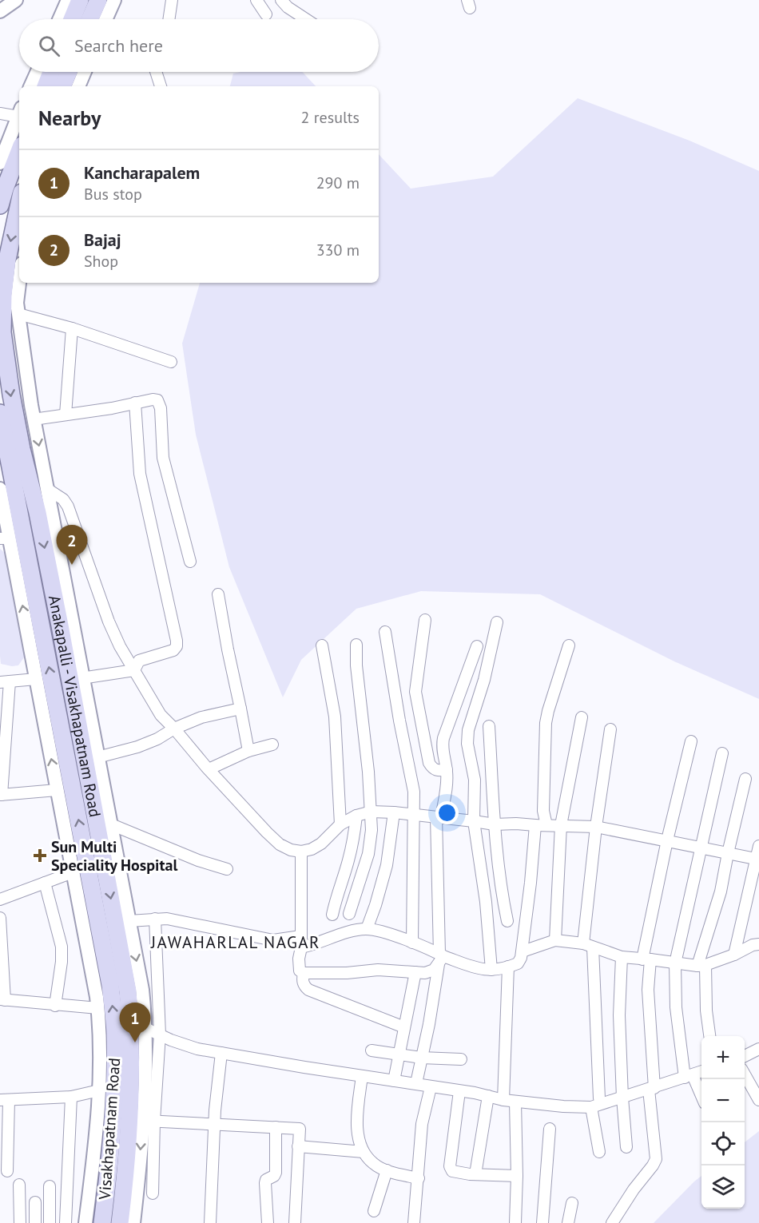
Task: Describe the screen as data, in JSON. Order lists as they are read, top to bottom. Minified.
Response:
{"streets":{"main road":["Anakapalli - Visakhapatnam Road","Visakhapatnam Road"]},"one_way":["Anakapalli - Visakhapatnam Road","Visakhapatnam Road"],"districts":["JAWAHARLAL NAGAR"],"places":{"health":["Sun Multi Speciality Hospital"]},"page":{"search":"Search here","heading":["Nearby","2 results"],"list":[{"mark":"1","name":"Kancharapalem","note":"Bus stop","value":"290 m"},{"mark":"2","name":"Bajaj","note":"Shop","value":"330 m"}],"pins":["2","1"],"map_buttons":["+","−"]}}
